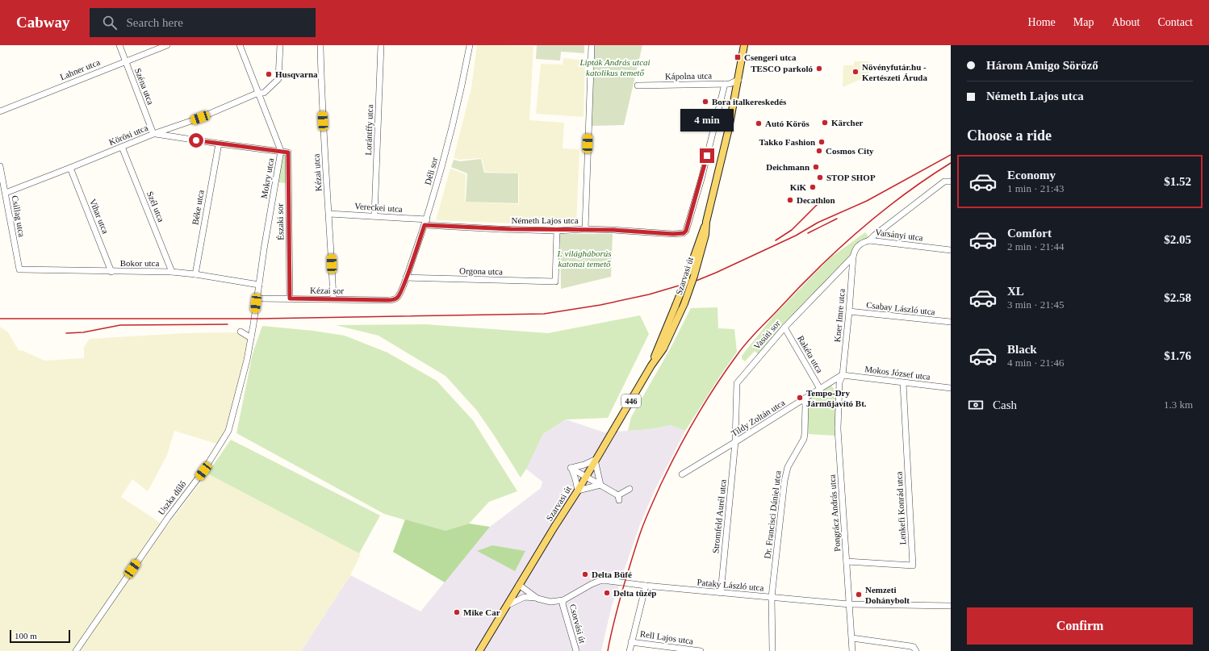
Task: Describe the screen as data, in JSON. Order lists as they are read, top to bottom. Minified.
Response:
{"streets":{"main road":["Szarvasi út","446"],"street":["Lahner utca","Kápolna utca","Széna utca","Lorántffy utca","Körösi utca","Déli sor","Kézai utca","Mokry utca","Szél utca","Béke utca","Vereckei utca","Csillag utca","Vihar utca","Németh Lajos utca","Északi sor","Varsányi utca","Bokor utca","Orgona utca","Kézai sor","Csabay László utca","Kner Imre utca","Vasúti sor","Rakéta utca","Mokos József utca","Tildy Zoltán utca","Uszka dűlő","Lenkefi Konrád utca","Pongrácz András utca","Dr. Francisci Dániel utca","Stromfeld Aurél utca","Pataky László utca","Csorvási út","Rell Lajos utca"]},"crossings":[["Lahner utca","Széna utca"],["Kápolna utca","Németh Lajos utca"],["Kápolna utca","Szarvasi út"],["Széna utca","Körösi utca"],["Lorántffy utca","Vereckei utca"],["Körösi utca","Mokry utca"],["Körösi utca","Szél utca"],["Körösi utca","Csillag utca"],["Körösi utca","Vihar utca"],["Déli sor","Vereckei utca"],["Déli sor","Németh Lajos utca"],["Déli sor","Orgona utca"],["Déli sor","Kézai sor"],["Kézai utca","Vereckei utca"],["Kézai utca","Kézai sor"],["Mokry utca","Északi sor"],["Mokry utca","Bokor utca"],["Mokry utca","Kézai sor"],["Mokry utca","Uszka dűlő"],["Szél utca","Bokor utca"],["Béke utca","Bokor utca"],["Vereckei utca","Németh Lajos utca"],["Csillag utca","Bokor utca"],["Vihar utca","Bokor utca"],["Németh Lajos utca","Orgona utca"],["Északi sor","Kézai sor"],["Varsányi utca","Kner Imre utca"],["Varsányi utca","Vasúti sor"],["Szarvasi út","Pataky László utca"],["Csabay László utca","Kner Imre utca"],["Kner Imre utca","Vasúti sor"],["Kner Imre utca","Mokos József utca"],["Kner Imre utca","Tildy Zoltán utca"],["Kner Imre utca","Pongrácz András utca"],["Vasúti sor","Rakéta utca"],["Vasúti sor","Tildy Zoltán utca"],["Vasúti sor","Stromfeld Aurél utca"],["Rakéta utca","Tildy Zoltán utca"],["Mokos József utca","Tildy Zoltán utca"],["Mokos József utca","Lenkefi Konrád utca"],["Mokos József utca","Pongrácz András utca"],["Tildy Zoltán utca","Pongrácz András utca"],["Tildy Zoltán utca","Dr. Francisci Dániel utca"],["Tildy Zoltán utca","Stromfeld Aurél utca"],["Lenkefi Konrád utca","Pongrácz András utca"],["Pongrácz András utca","Pataky László utca"],["Dr. Francisci Dániel utca","Pataky László utca"],["Stromfeld Aurél utca","Pataky László utca"],["Pataky László utca","Csorvási út"]],"parks":["Lipták András utcai katolikus temető","I. világháborús katonai temető"],"places":{"transit":["Csengeri utca"],"other":["TESCO parkoló","Növényfutár.hu - Kertészeti Áruda","Husqvarna","Bora italkereskedés","Kärcher","Autó Körös","Takko Fashion","Cosmos City","Deichmann","STOP SHOP","KiK","Decathlon","Tempo-Dry Járműjavító Bt.","Delta Büfé","Delta tüzép","Nemzeti Dohánybolt","Mike Car"]},"scale_bar":"100 m","page":{"header":"Cabway","search":"Search here","nav":["Home","Map","About","Contact"],"banner":["Három Amigo Söröző","Németh Lajos utca"],"bubble":"4 min","heading":"Choose a ride","list":[{"name":"Economy","note":"1 min · 21:43","value":"$1.52"},{"name":"Comfort","note":"2 min · 21:44","value":"$2.05"},{"name":"XL","note":"3 min · 21:45","value":"$2.58"},{"name":"Black","note":"4 min · 21:46","value":"$1.76"}],"pay":["Cash","1.3 km"],"buttons":"Confirm","scale":"100 m"}}
